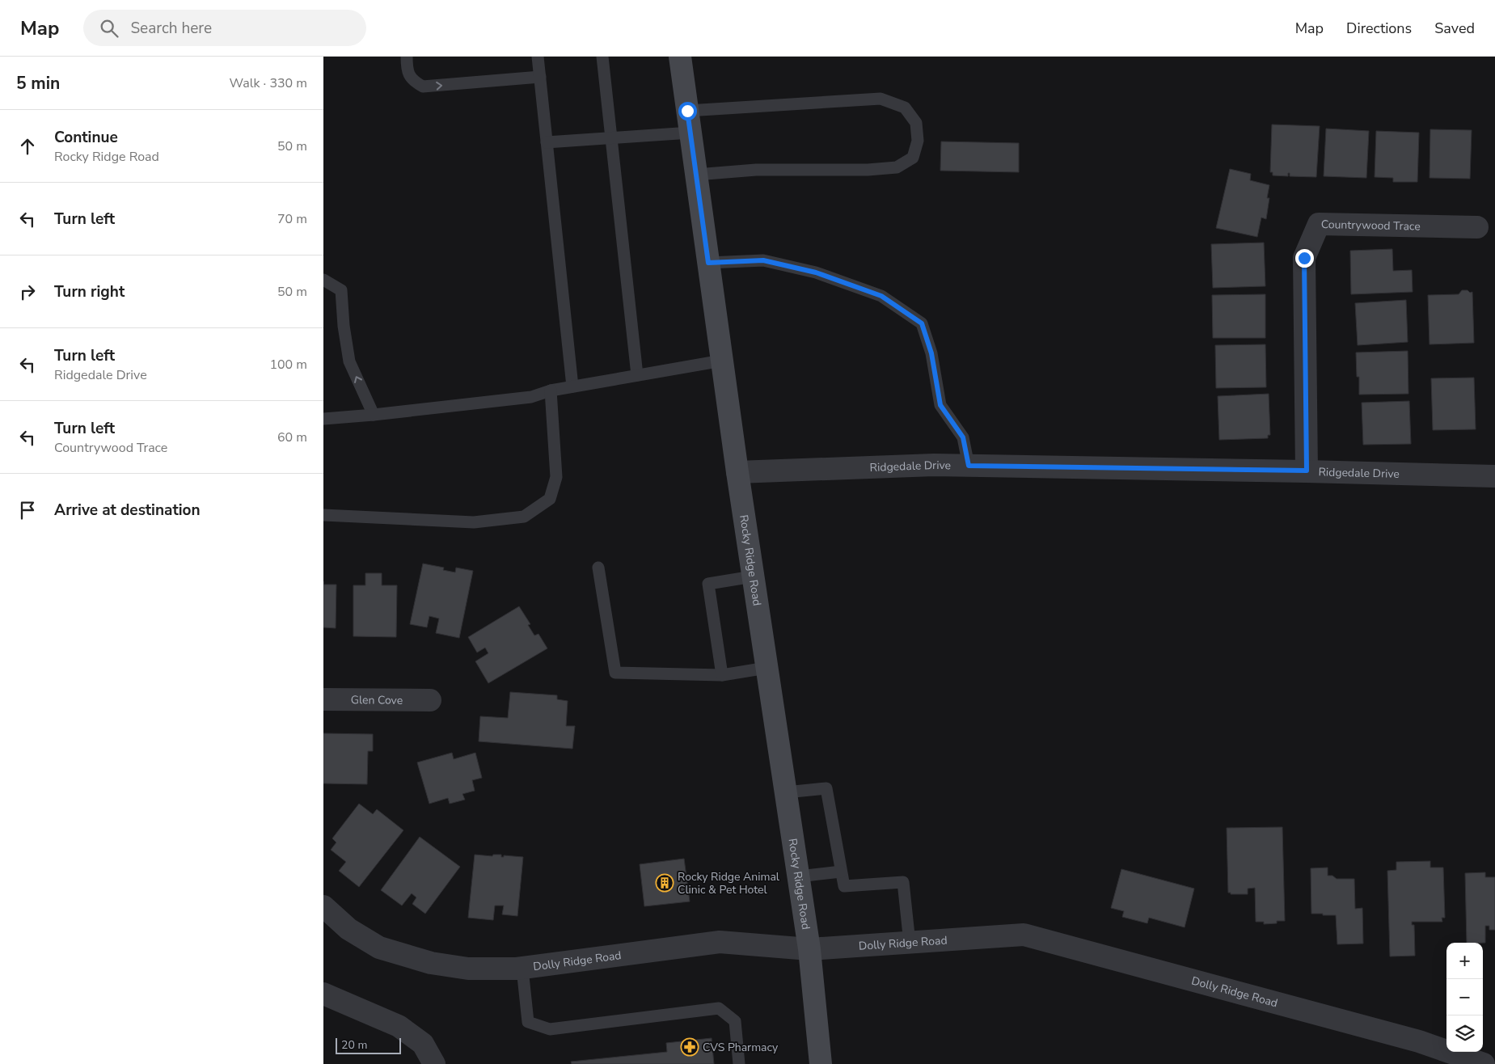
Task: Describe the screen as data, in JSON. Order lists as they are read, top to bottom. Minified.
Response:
{"streets":{"main road":["Rocky Ridge Road"],"street":["Countrywood Trace","Ridgedale Drive","Glen Cove","Dolly Ridge Road"]},"crossings":[["Countrywood Trace","Ridgedale Drive"],["Ridgedale Drive","Rocky Ridge Road"],["Rocky Ridge Road","Dolly Ridge Road"]],"places":{"building":["Rocky Ridge Animal Clinic & Pet Hotel"],"pharmacy":["CVS Pharmacy"]},"scale_bar":"20 m","page":{"header":"Map","search":"Search here","nav":["Map","Directions","Saved"],"heading":["5 min","Walk · 330 m"],"list":[["Continue","Rocky Ridge Road","50 m"],["Turn left","70 m"],["Turn right","50 m"],["Turn left","Ridgedale Drive","100 m"],["Turn left","Countrywood Trace","60 m"],"Arrive at destination"],"map_buttons":["+","−"],"scale":"20 m"}}
